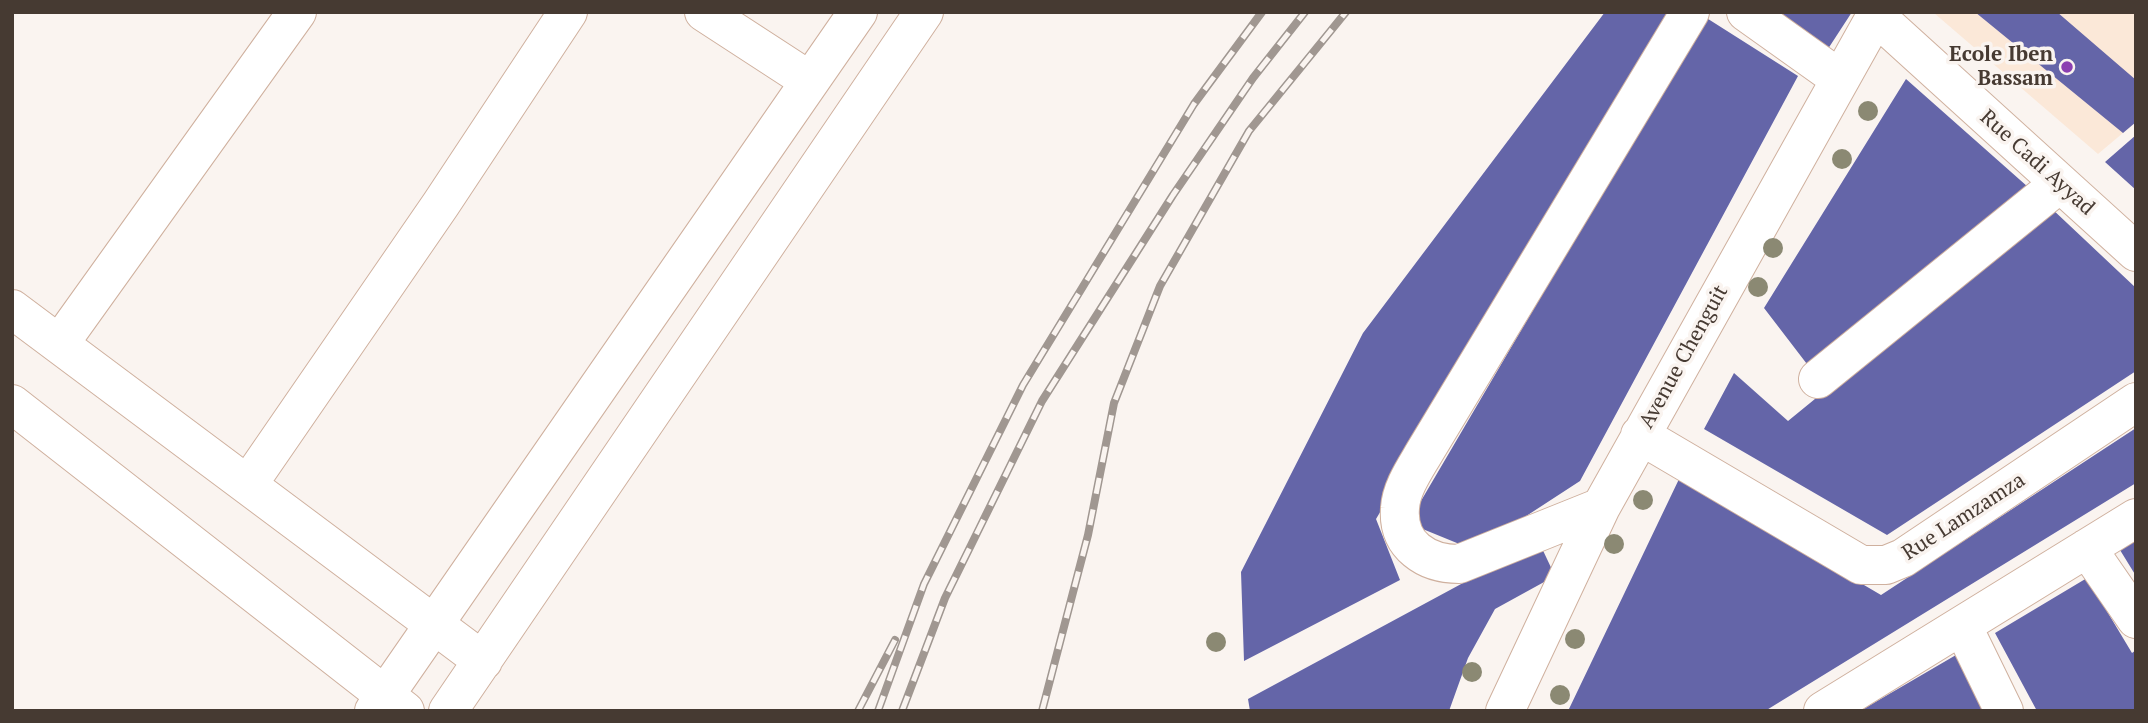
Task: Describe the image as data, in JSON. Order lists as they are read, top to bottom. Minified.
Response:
{"streets":{"street":["Rue Cadi Ayyad","Avenue Chenguit","Rue Lamzamza"]},"crossings":[["Rue Cadi Ayyad","Avenue Chenguit"],["Avenue Chenguit","Rue Lamzamza"]],"places":["Ecole Iben Bassam"]}
